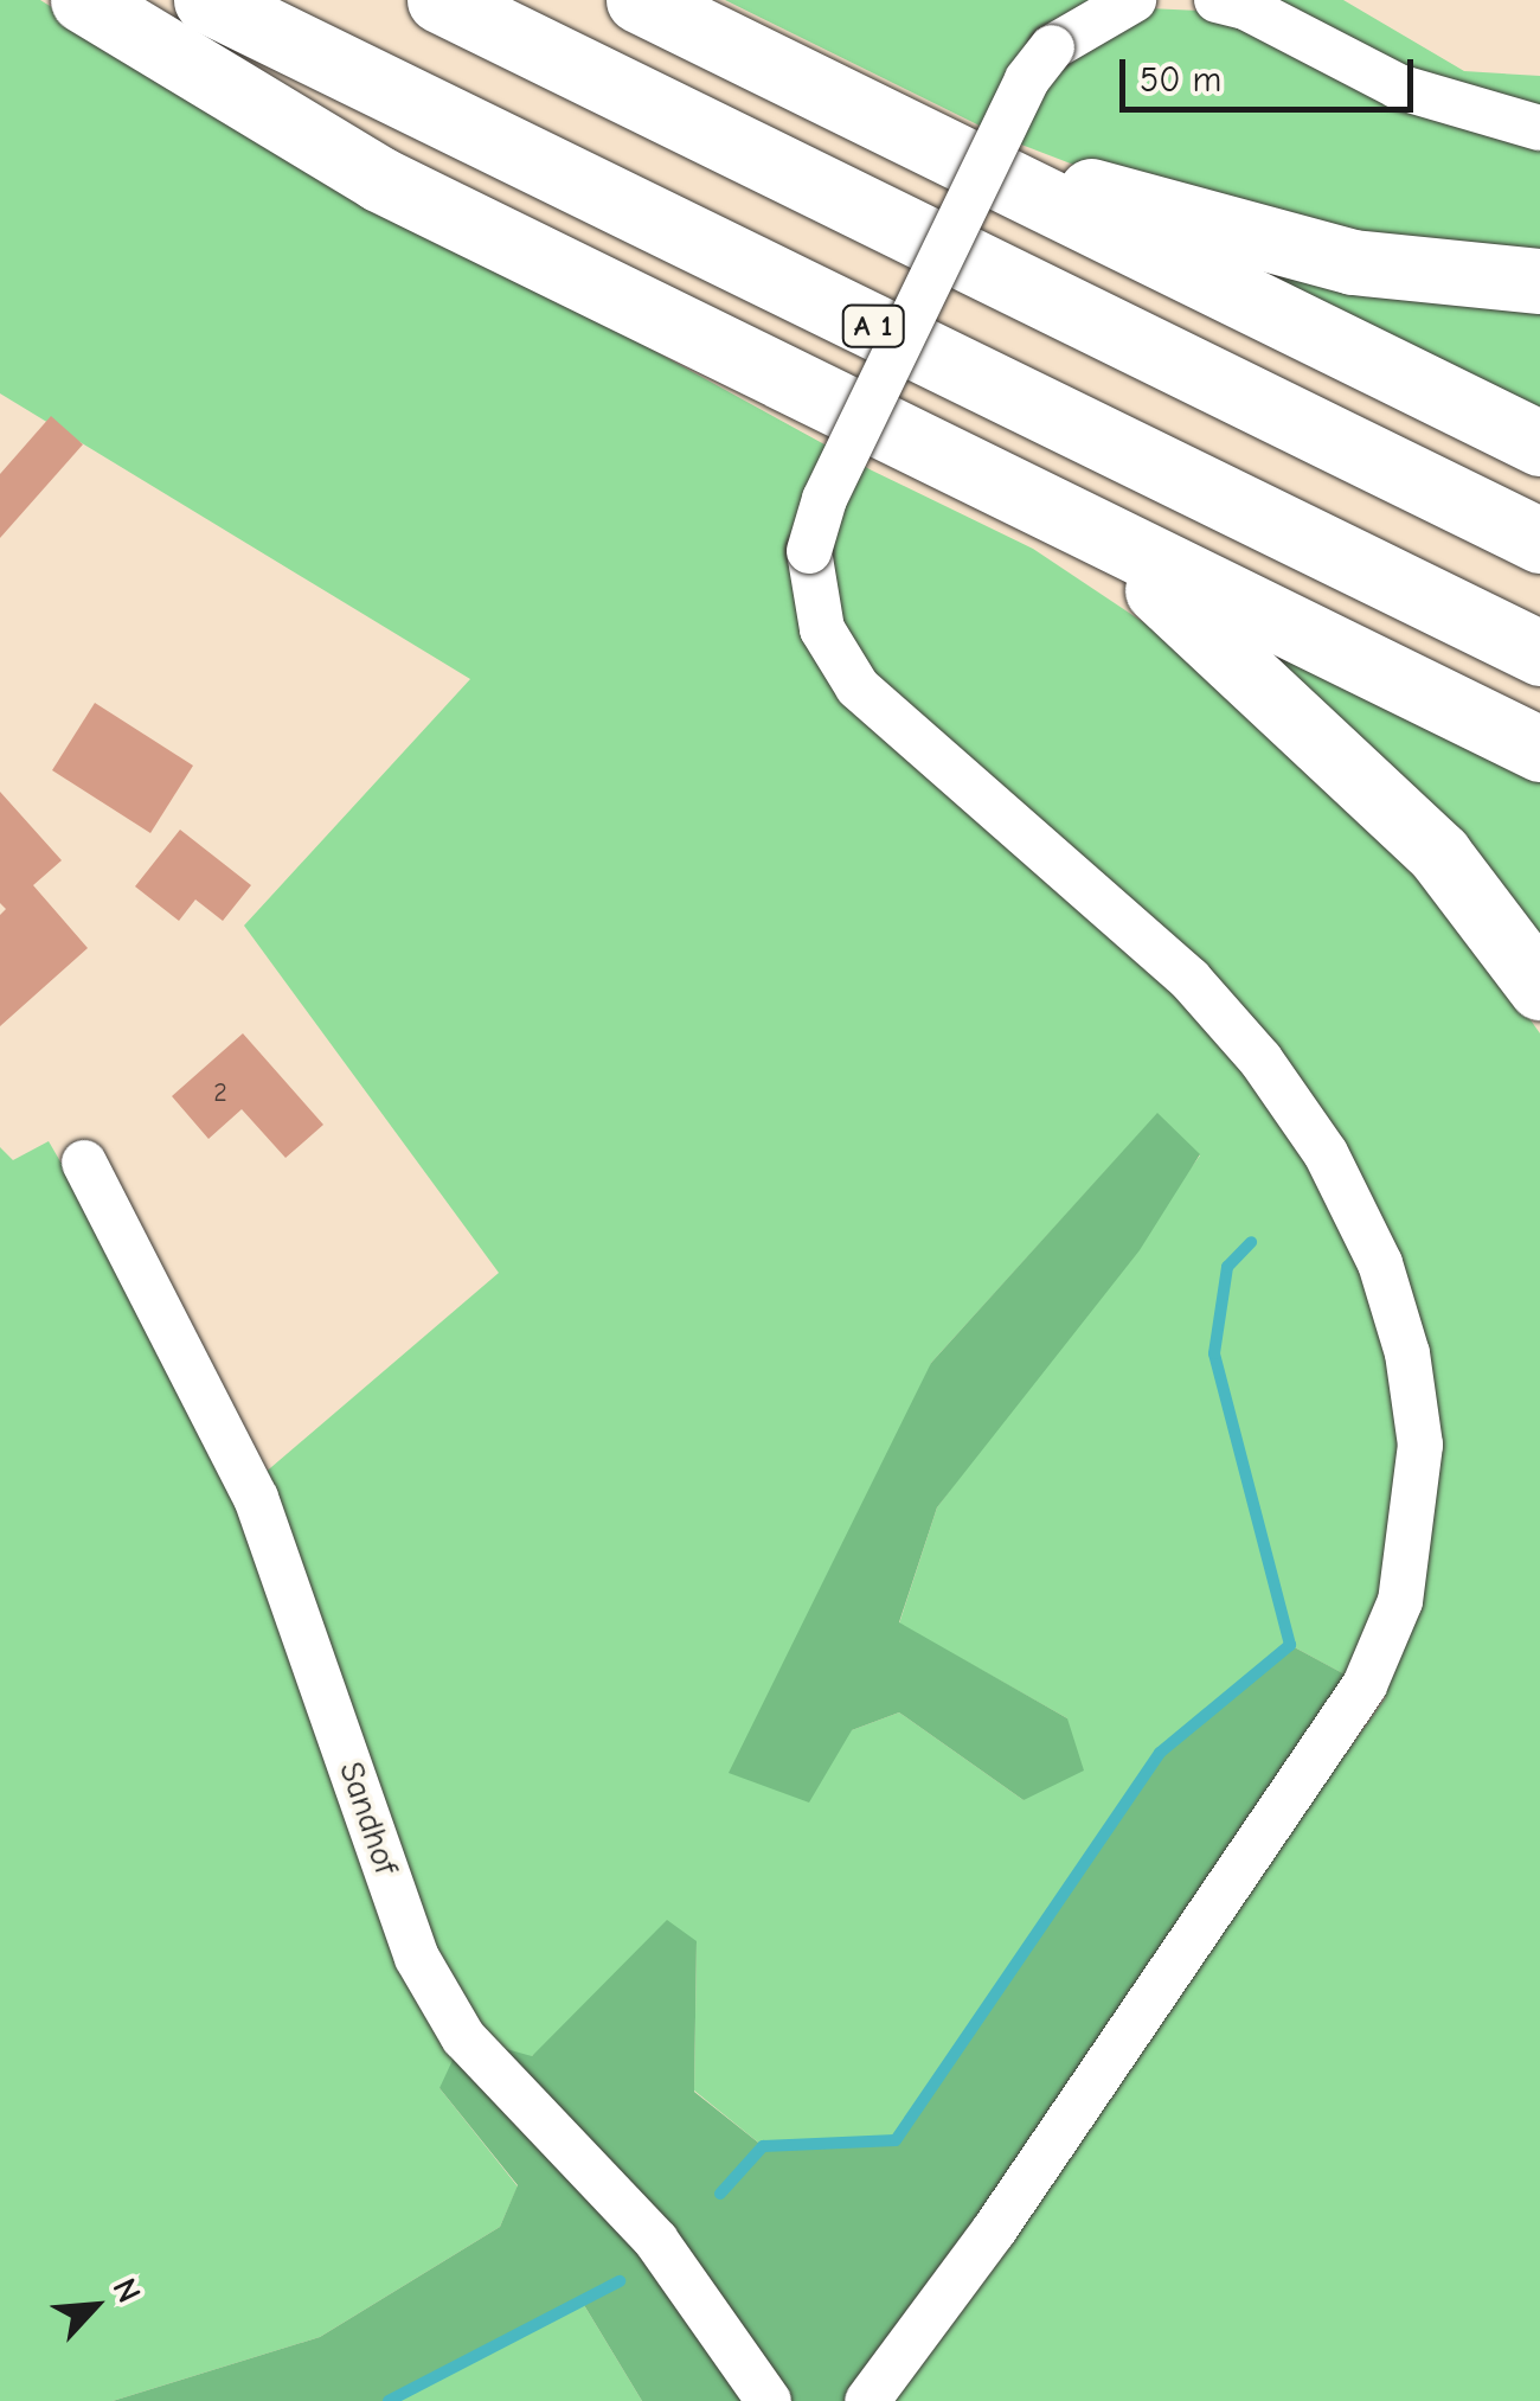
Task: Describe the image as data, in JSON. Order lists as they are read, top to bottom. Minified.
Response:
{"streets":{"highway":["A 1"],"street":["Sandhof"]},"house_numbers":["2"],"scale_bar":"50 m","north":"top right"}
